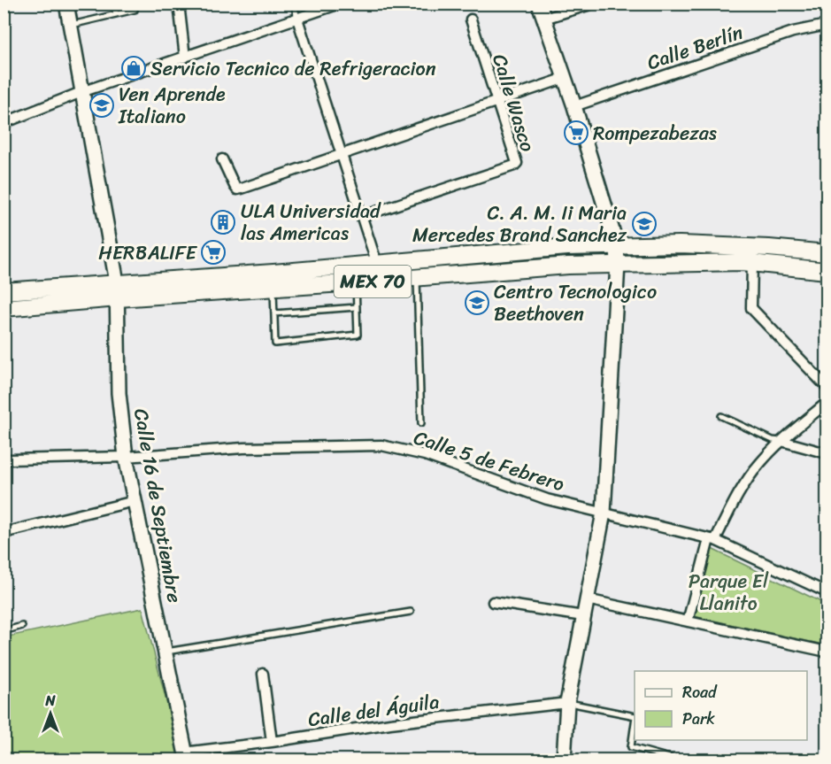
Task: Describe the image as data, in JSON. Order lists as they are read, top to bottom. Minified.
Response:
{"streets":{"main road":["MEX 70","Calle 16 de Septiembre"],"street":["Calle Berlín","Calle Wasco","Calle 5 de Febrero","Calle del Águila"]},"crossings":[["MEX 70","Calle 16 de Septiembre"],["Calle 5 de Febrero","Calle 16 de Septiembre"],["Calle 16 de Septiembre","Calle del Águila"]],"parks":["Parque El Llanito"],"places":{"shop":["Servicio Tecnico de Refrigeracion"],"school or university":["Ven Aprende Italiano","C. A. M. Ii Maria Mercedes Brand Sanchez","Centro Tecnologico Beethoven"],"supermarket":["Rompezabezas","HERBALIFE"],"building":["ULA Universidad las Americas"]},"legend":["Road","Park"],"north":"top"}
